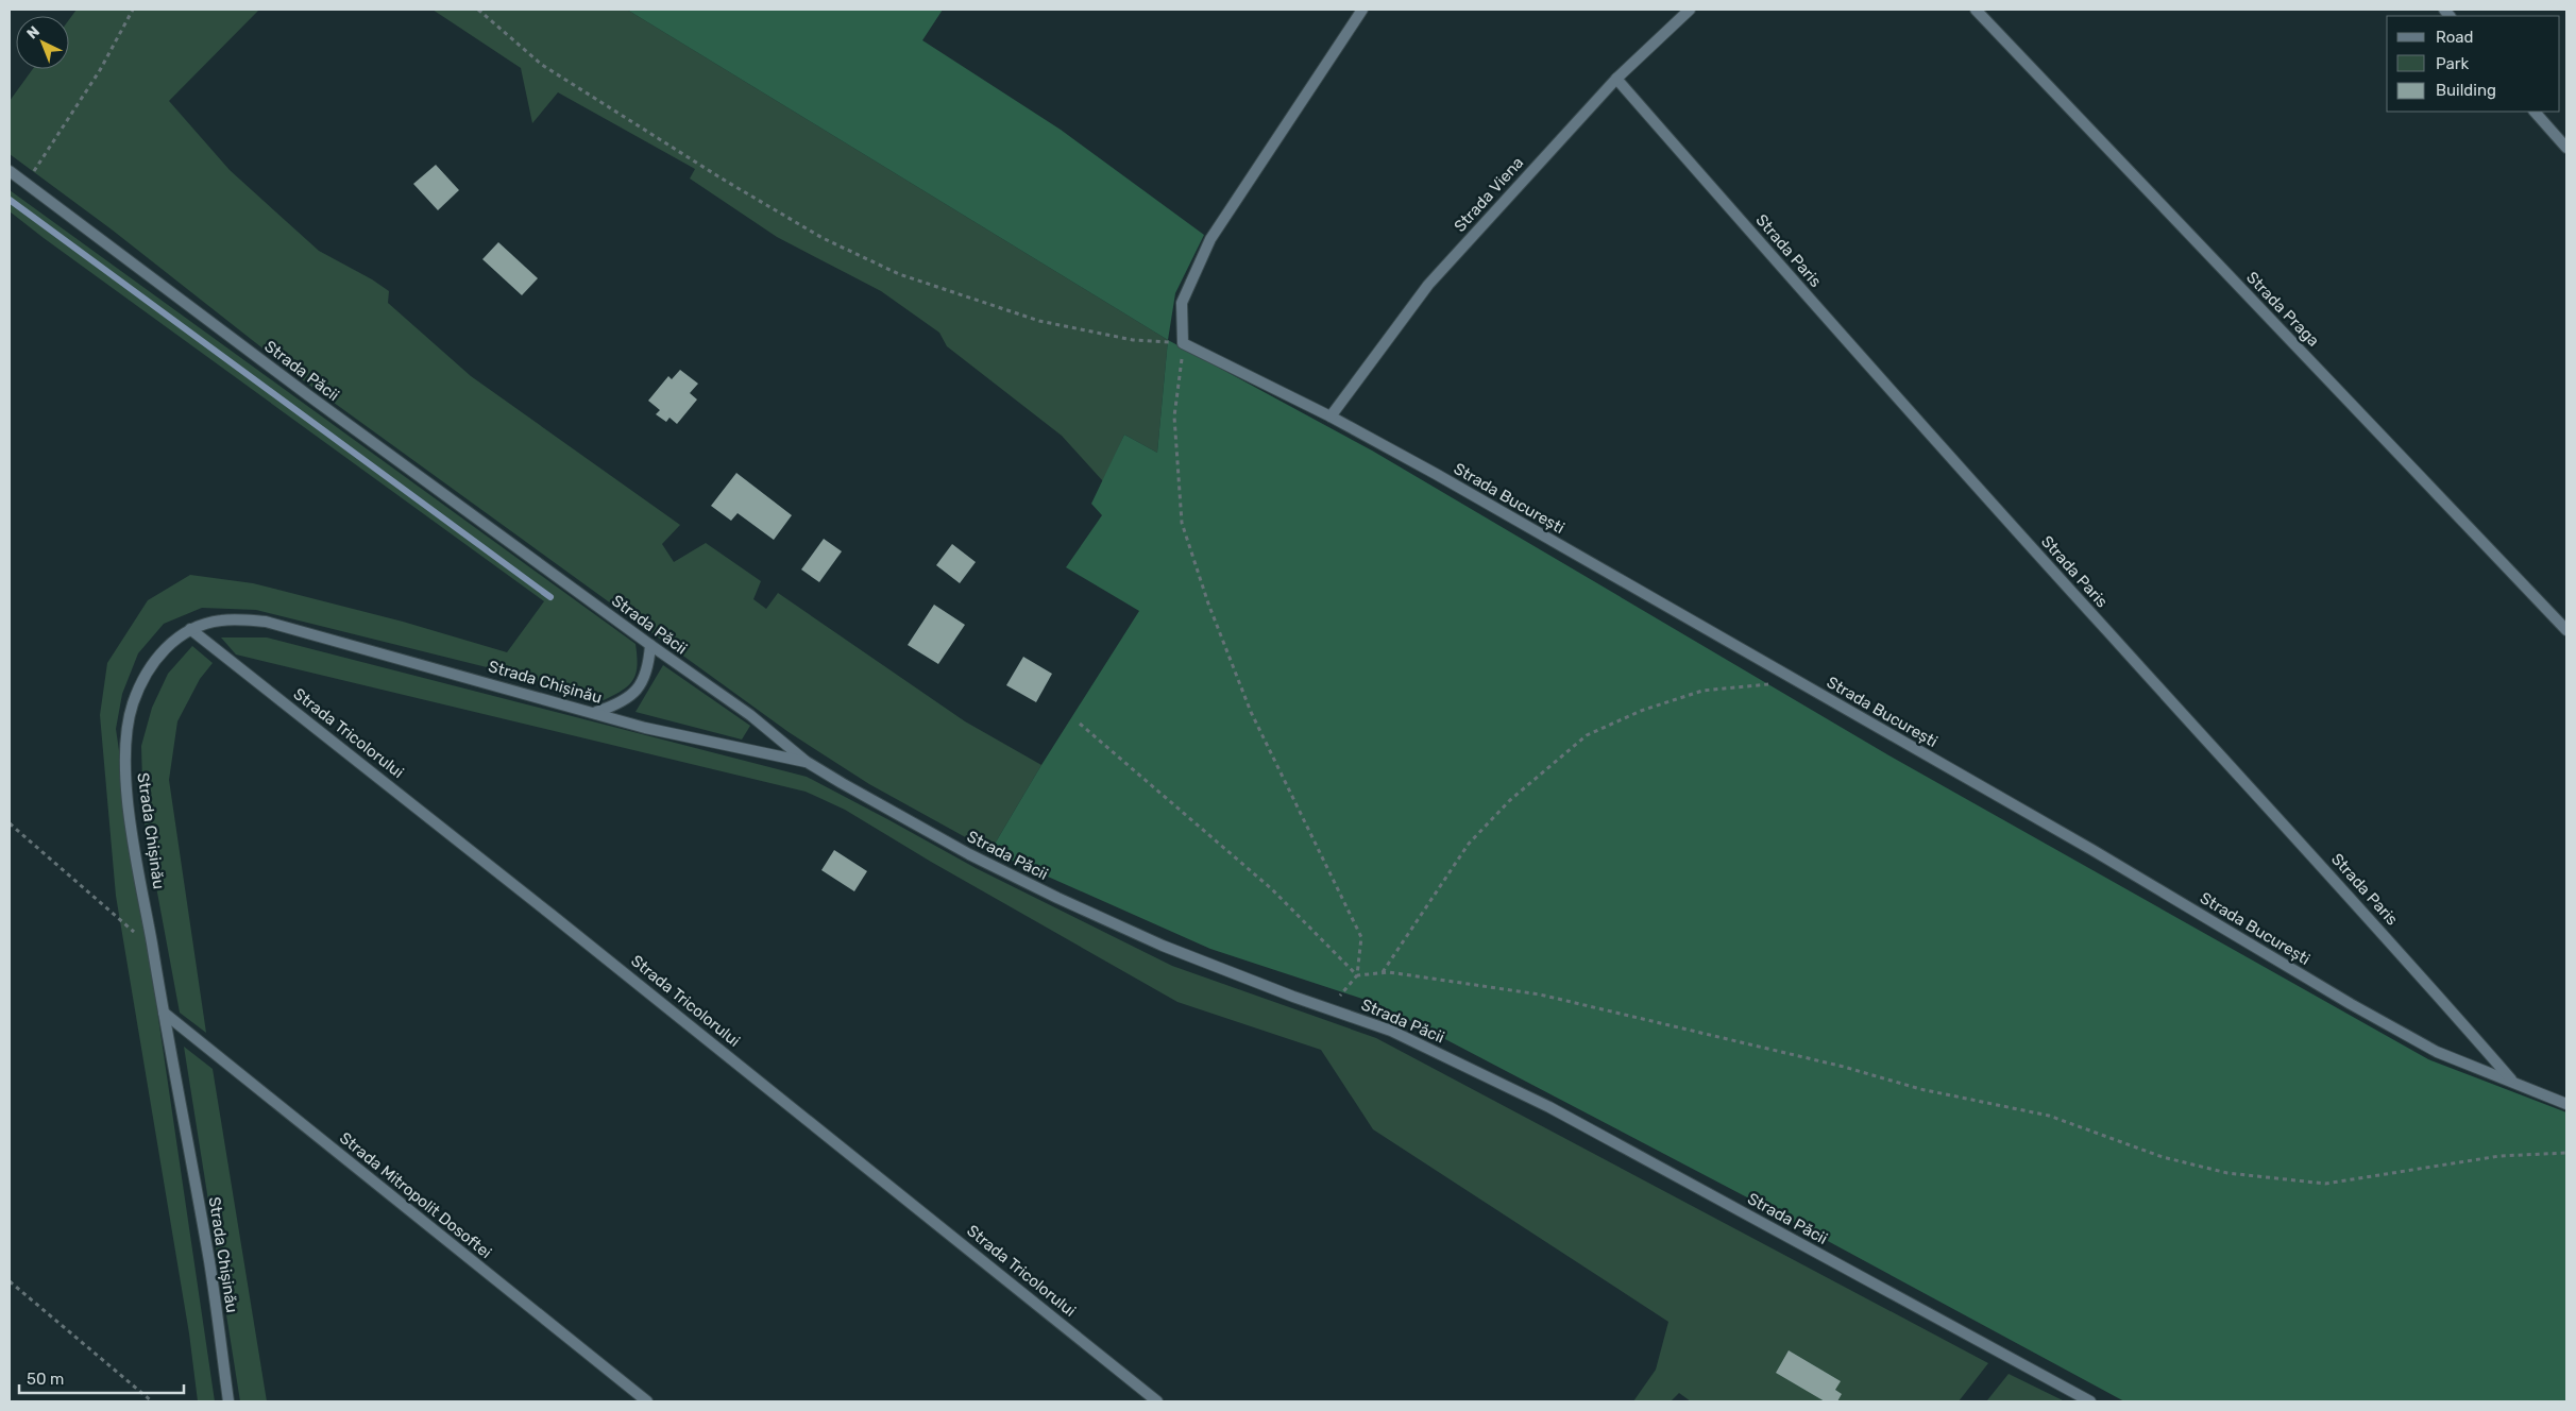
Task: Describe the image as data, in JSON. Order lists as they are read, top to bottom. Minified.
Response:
{"streets":{"street":["Strada Viena","Strada Paris","Strada Praga","Strada Păcii","Strada București","Strada Chișinău","Strada Tricolorului","Strada Mitropolit Dosoftei"]},"crossings":[["Strada Viena","Strada Paris"],["Strada Viena","Strada București"],["Strada Paris","Strada București"],["Strada Păcii","Strada Chișinău"],["Strada Chișinău","Strada Tricolorului"],["Strada Chișinău","Strada Mitropolit Dosoftei"]],"legend":["Road","Park","Building"],"scale_bar":"50 m","north":"top left"}
